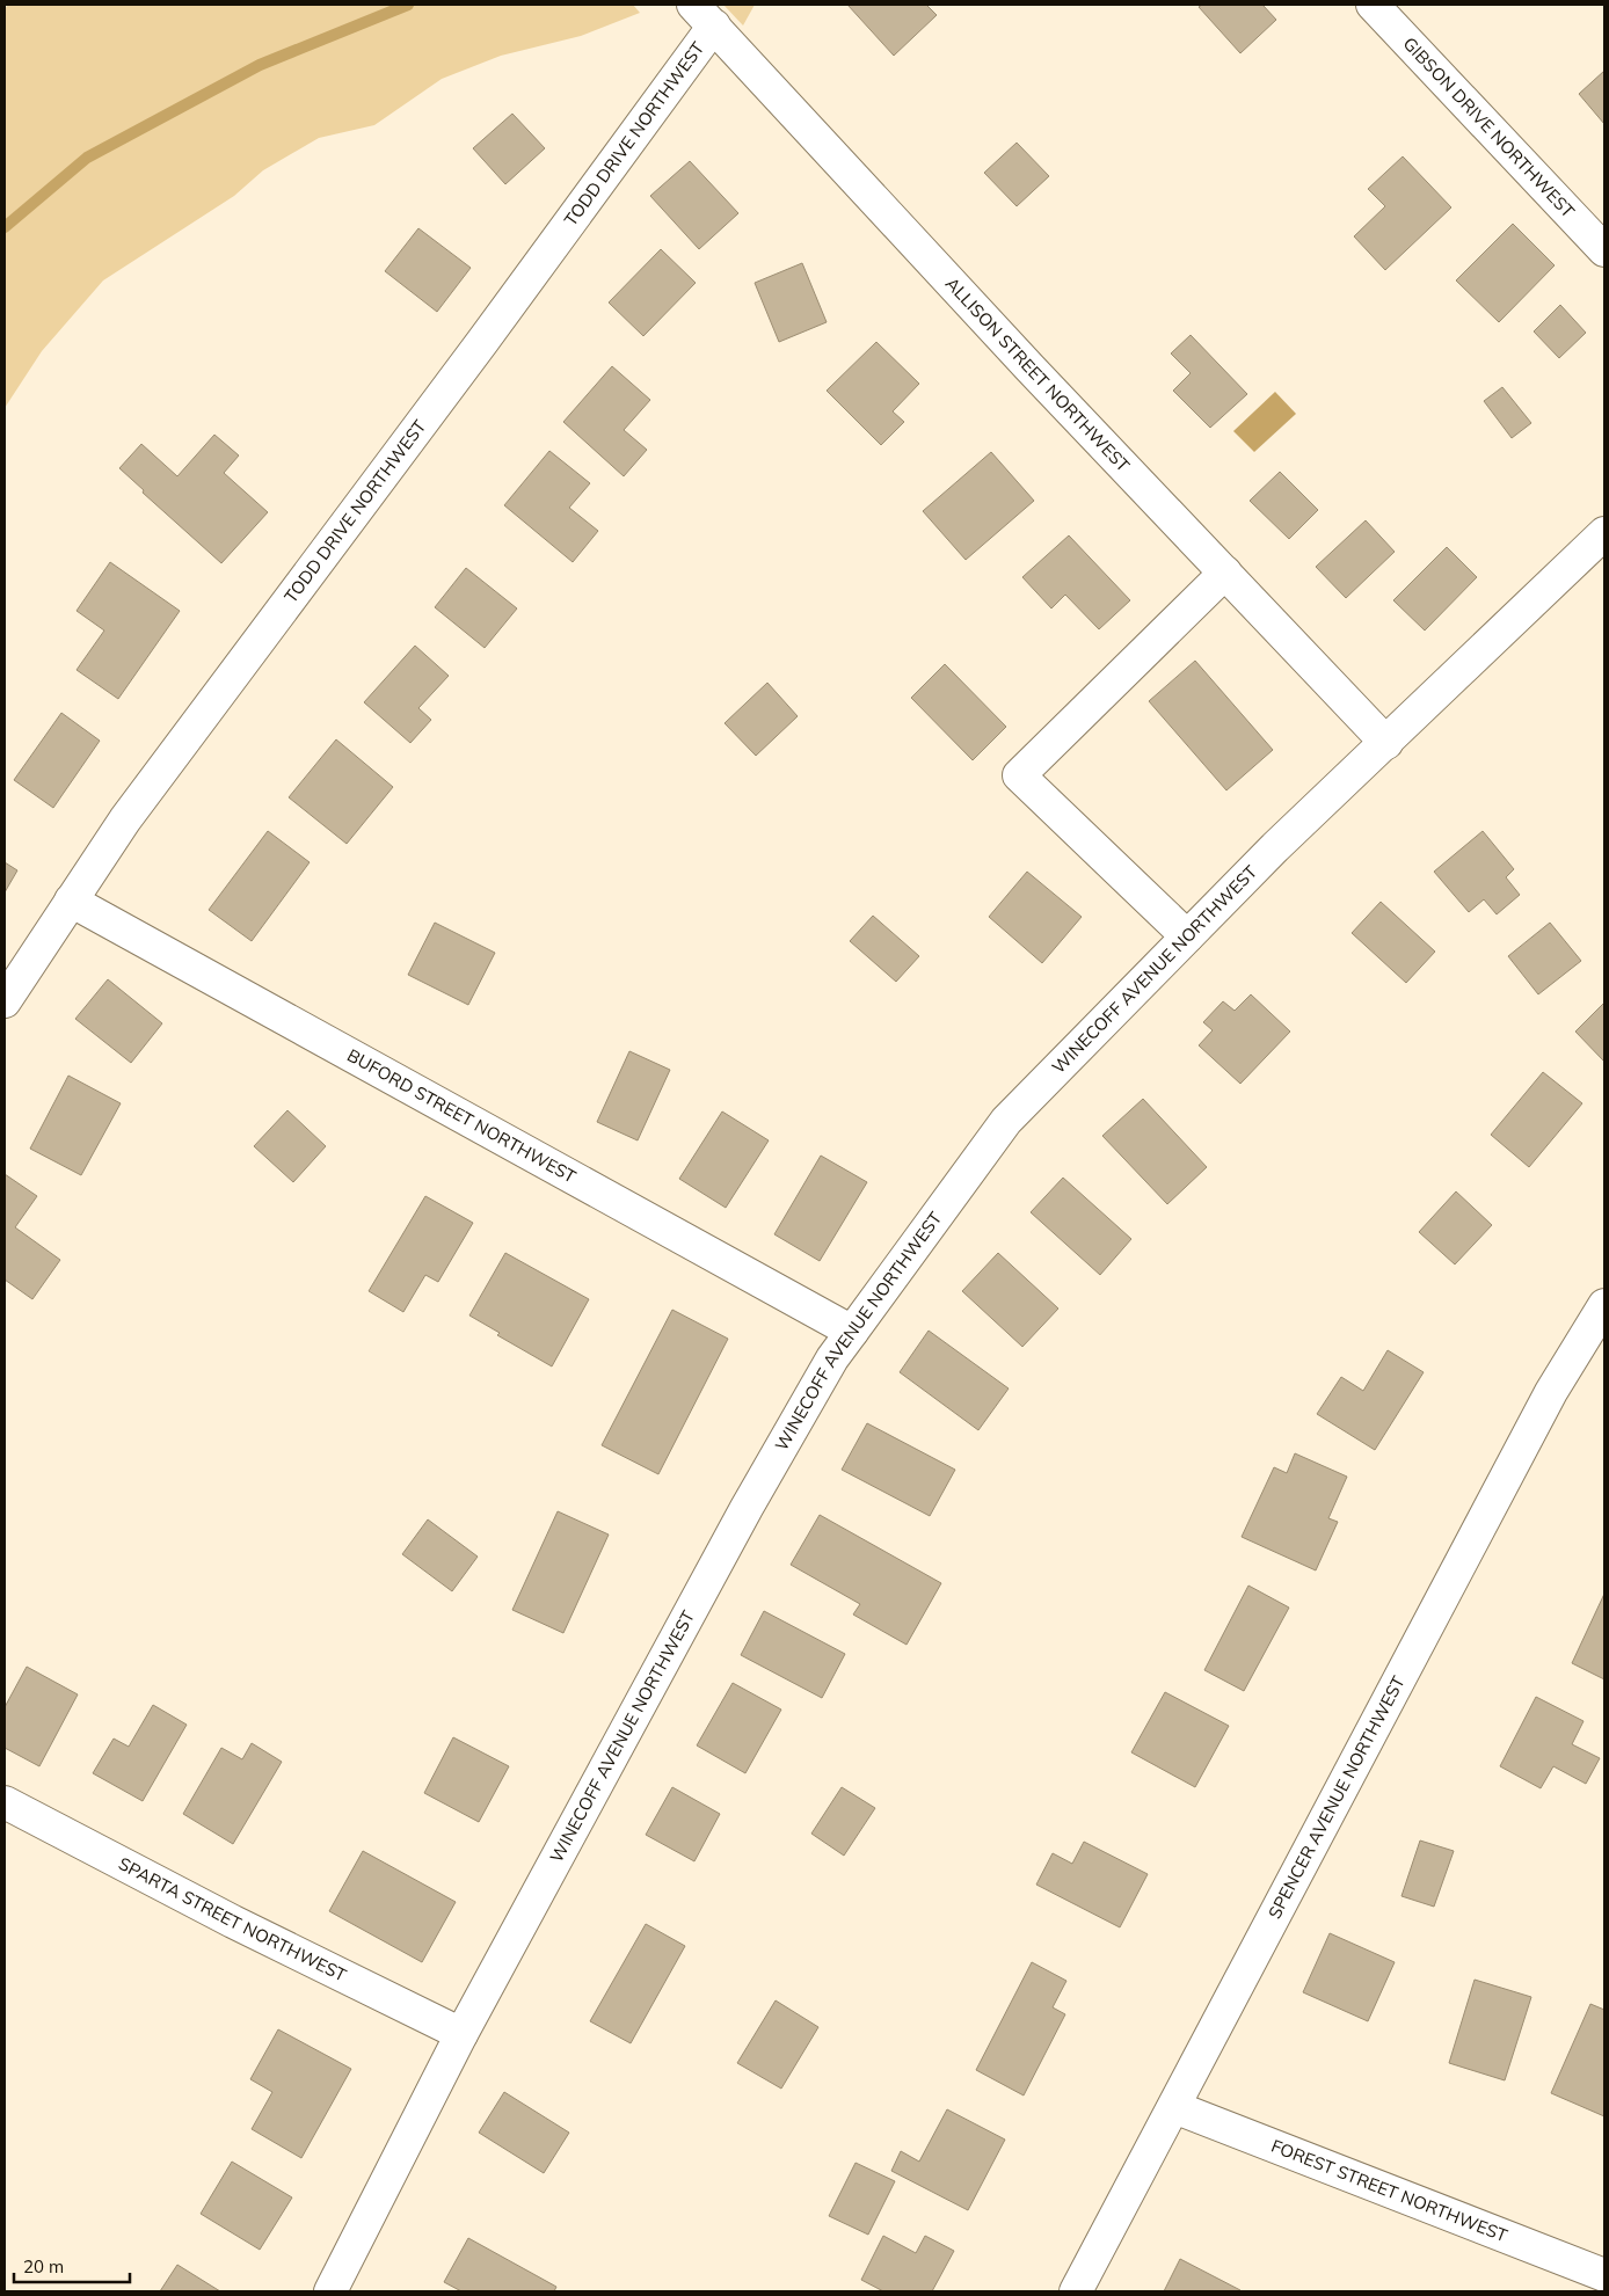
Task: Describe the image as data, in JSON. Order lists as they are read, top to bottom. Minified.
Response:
{"streets":{"street":["GIBSON DRIVE NORTHWEST","TODD DRIVE NORTHWEST","ALLISON STREET NORTHWEST","WINECOFF AVENUE NORTHWEST","BUFORD STREET NORTHWEST","SPENCER AVENUE NORTHWEST","SPARTA STREET NORTHWEST","FOREST STREET NORTHWEST"]},"crossings":[["TODD DRIVE NORTHWEST","ALLISON STREET NORTHWEST"],["TODD DRIVE NORTHWEST","BUFORD STREET NORTHWEST"],["ALLISON STREET NORTHWEST","WINECOFF AVENUE NORTHWEST"],["WINECOFF AVENUE NORTHWEST","BUFORD STREET NORTHWEST"],["WINECOFF AVENUE NORTHWEST","SPARTA STREET NORTHWEST"],["SPENCER AVENUE NORTHWEST","FOREST STREET NORTHWEST"]],"scale_bar":"20 m"}
